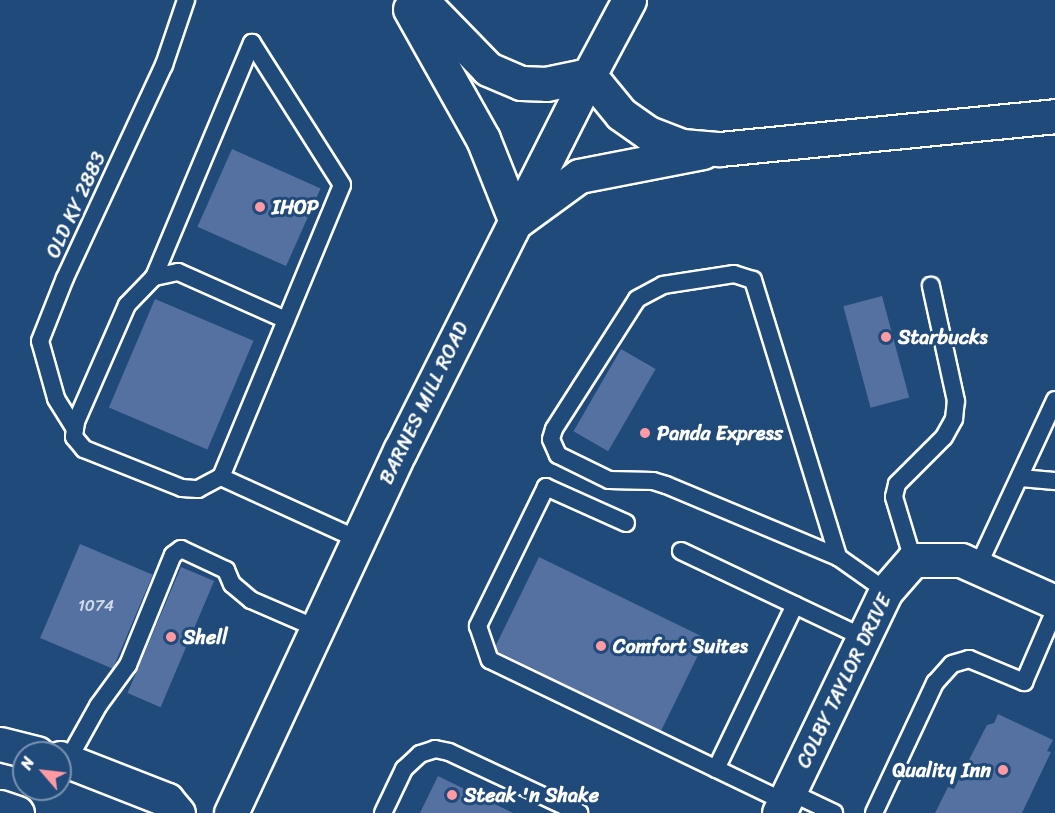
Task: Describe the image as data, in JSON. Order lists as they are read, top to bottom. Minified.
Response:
{"streets":{"main road":["BARNES MILL ROAD","COLBY TAYLOR DRIVE"],"lane":["OLD KY 2883"]},"places":["IHOP","Starbucks","Panda Express","Shell","Comfort Suites","Quality Inn","Steak 'n Shake"],"house_numbers":["1074"],"north":"top left"}
